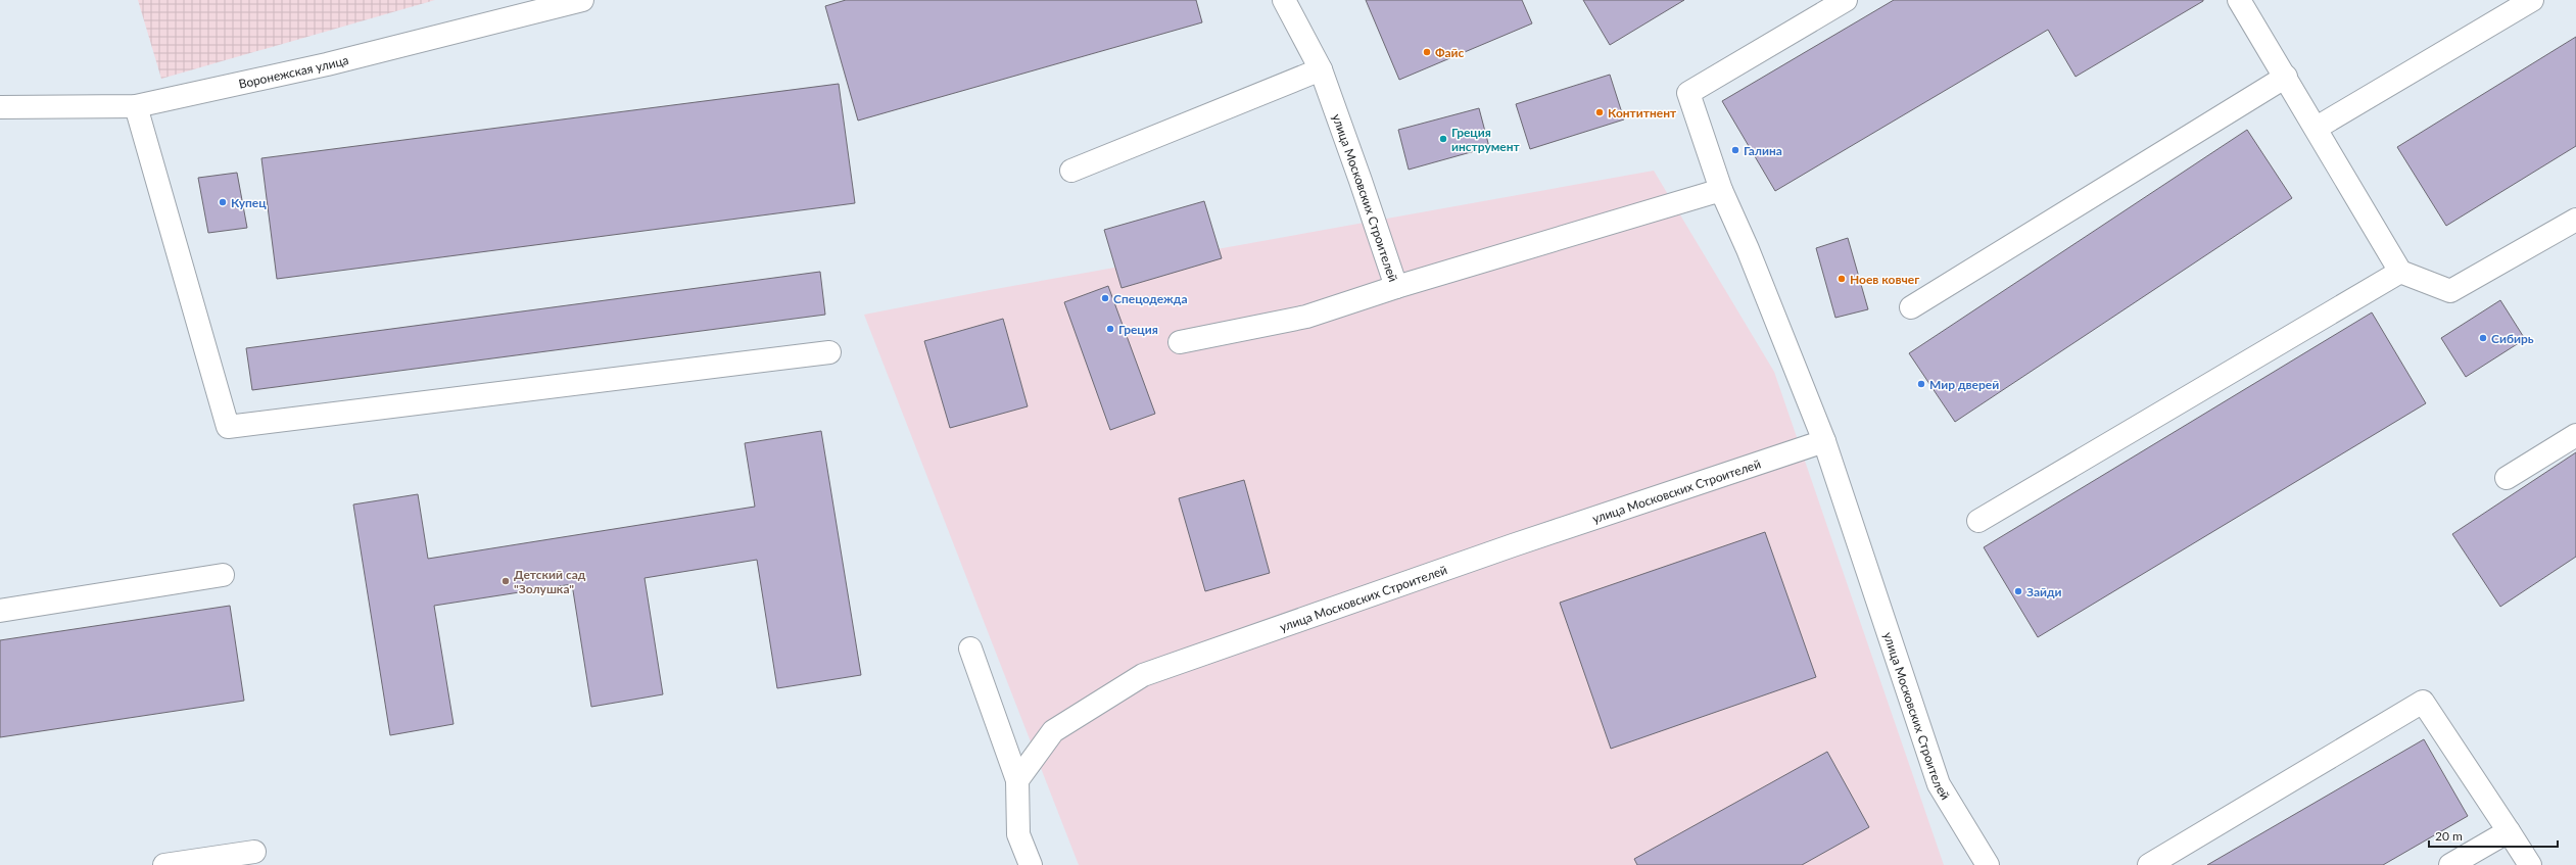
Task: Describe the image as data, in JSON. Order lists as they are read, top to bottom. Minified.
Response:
{"streets":{"street":["Воронежская улица","улица Московских Строителей"]},"places":["Файс","Контитнент","Греция инструмент","Галина","Купец","Ноев ковчег","Спецодежда","Греция","Сибирь","Мир дверей","Детский сад \"Золушка\"","Зайди"],"scale_bar":"20 m"}
